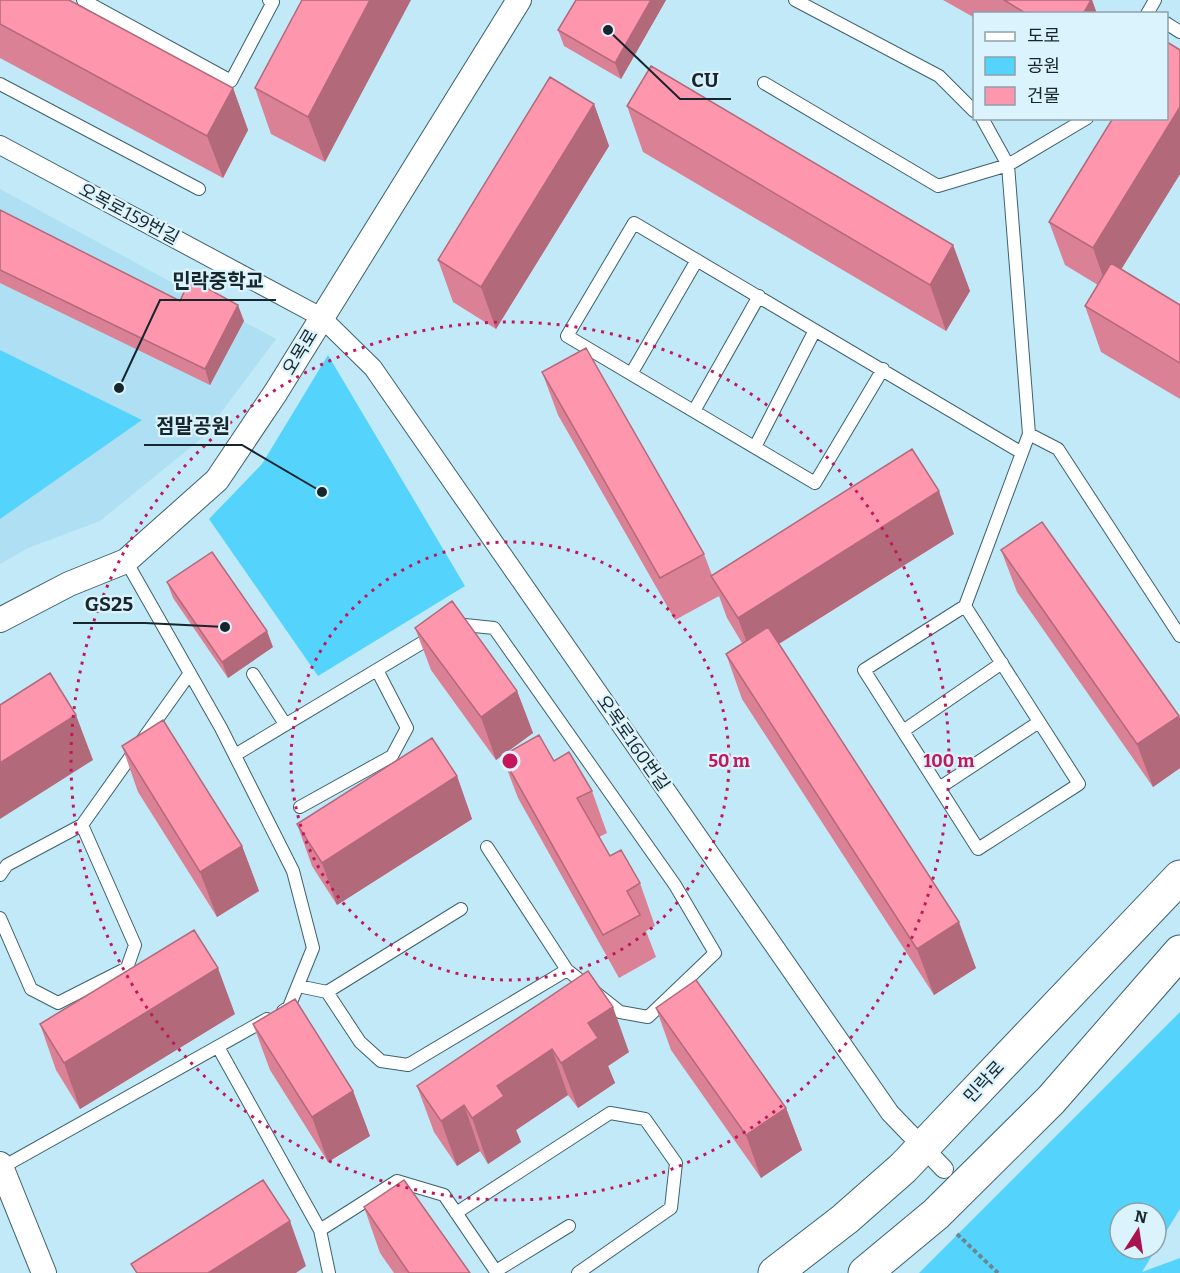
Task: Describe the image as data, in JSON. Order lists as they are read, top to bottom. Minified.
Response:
{"streets":{"main road":["민락로"],"street":["오목로159번길","오목로","오목로160번길"]},"crossings":[["오목로159번길","오목로"],["오목로159번길","오목로160번길"],["오목로","오목로160번길"]],"places":["CU","민락중학교","점말공원","GS25"],"legend":["도로","공원","건물"],"north":"top","rings":["50 m","100 m"]}
